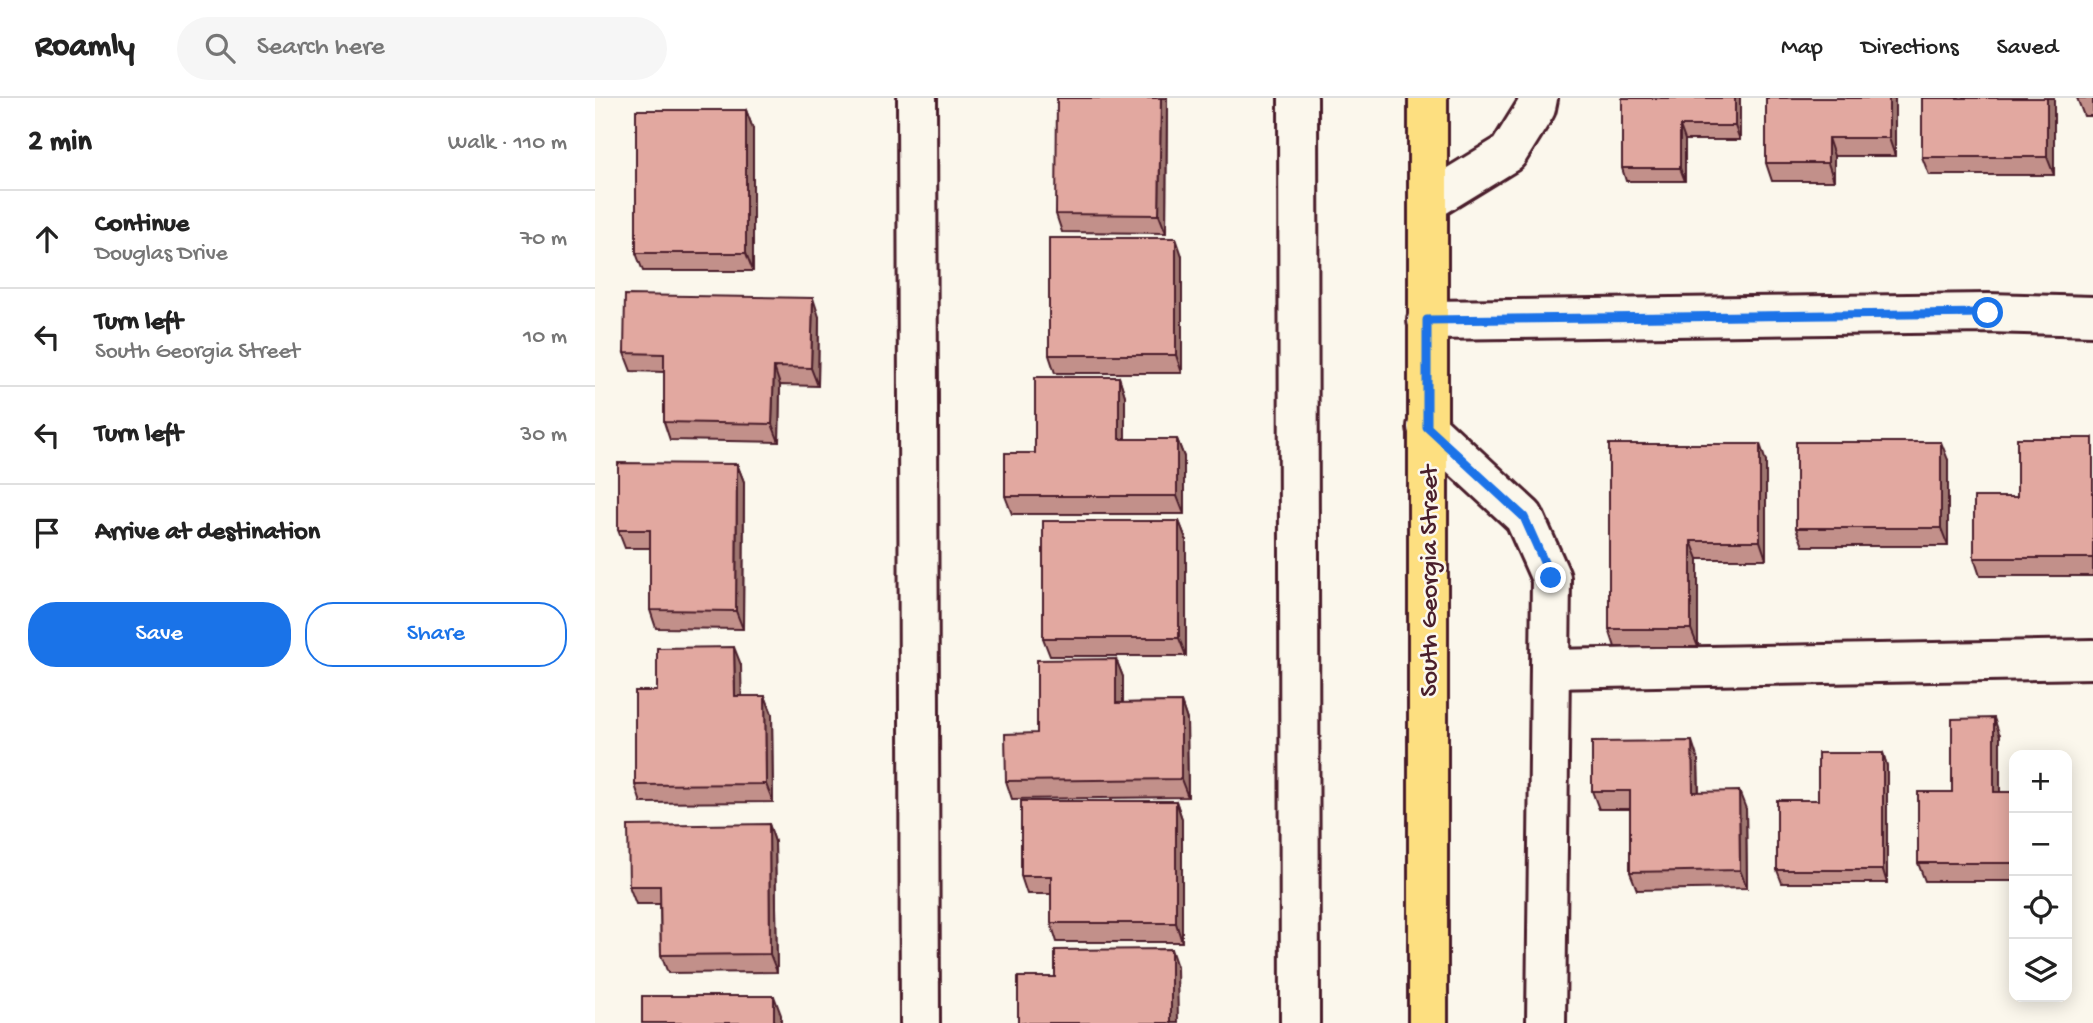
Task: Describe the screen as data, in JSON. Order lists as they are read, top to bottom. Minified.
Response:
{"streets":{"main road":["South Georgia Street"]},"page":{"header":"Roamly","search":"Search here","nav":["Map","Directions","Saved"],"heading":["2 min","Walk · 110 m"],"list":[["Continue","Douglas Drive","70 m"],["Turn left","South Georgia Street","10 m"],["Turn left","30 m"],"Arrive at destination"],"buttons":["Save","Share"],"map_buttons":["+","−"]}}
